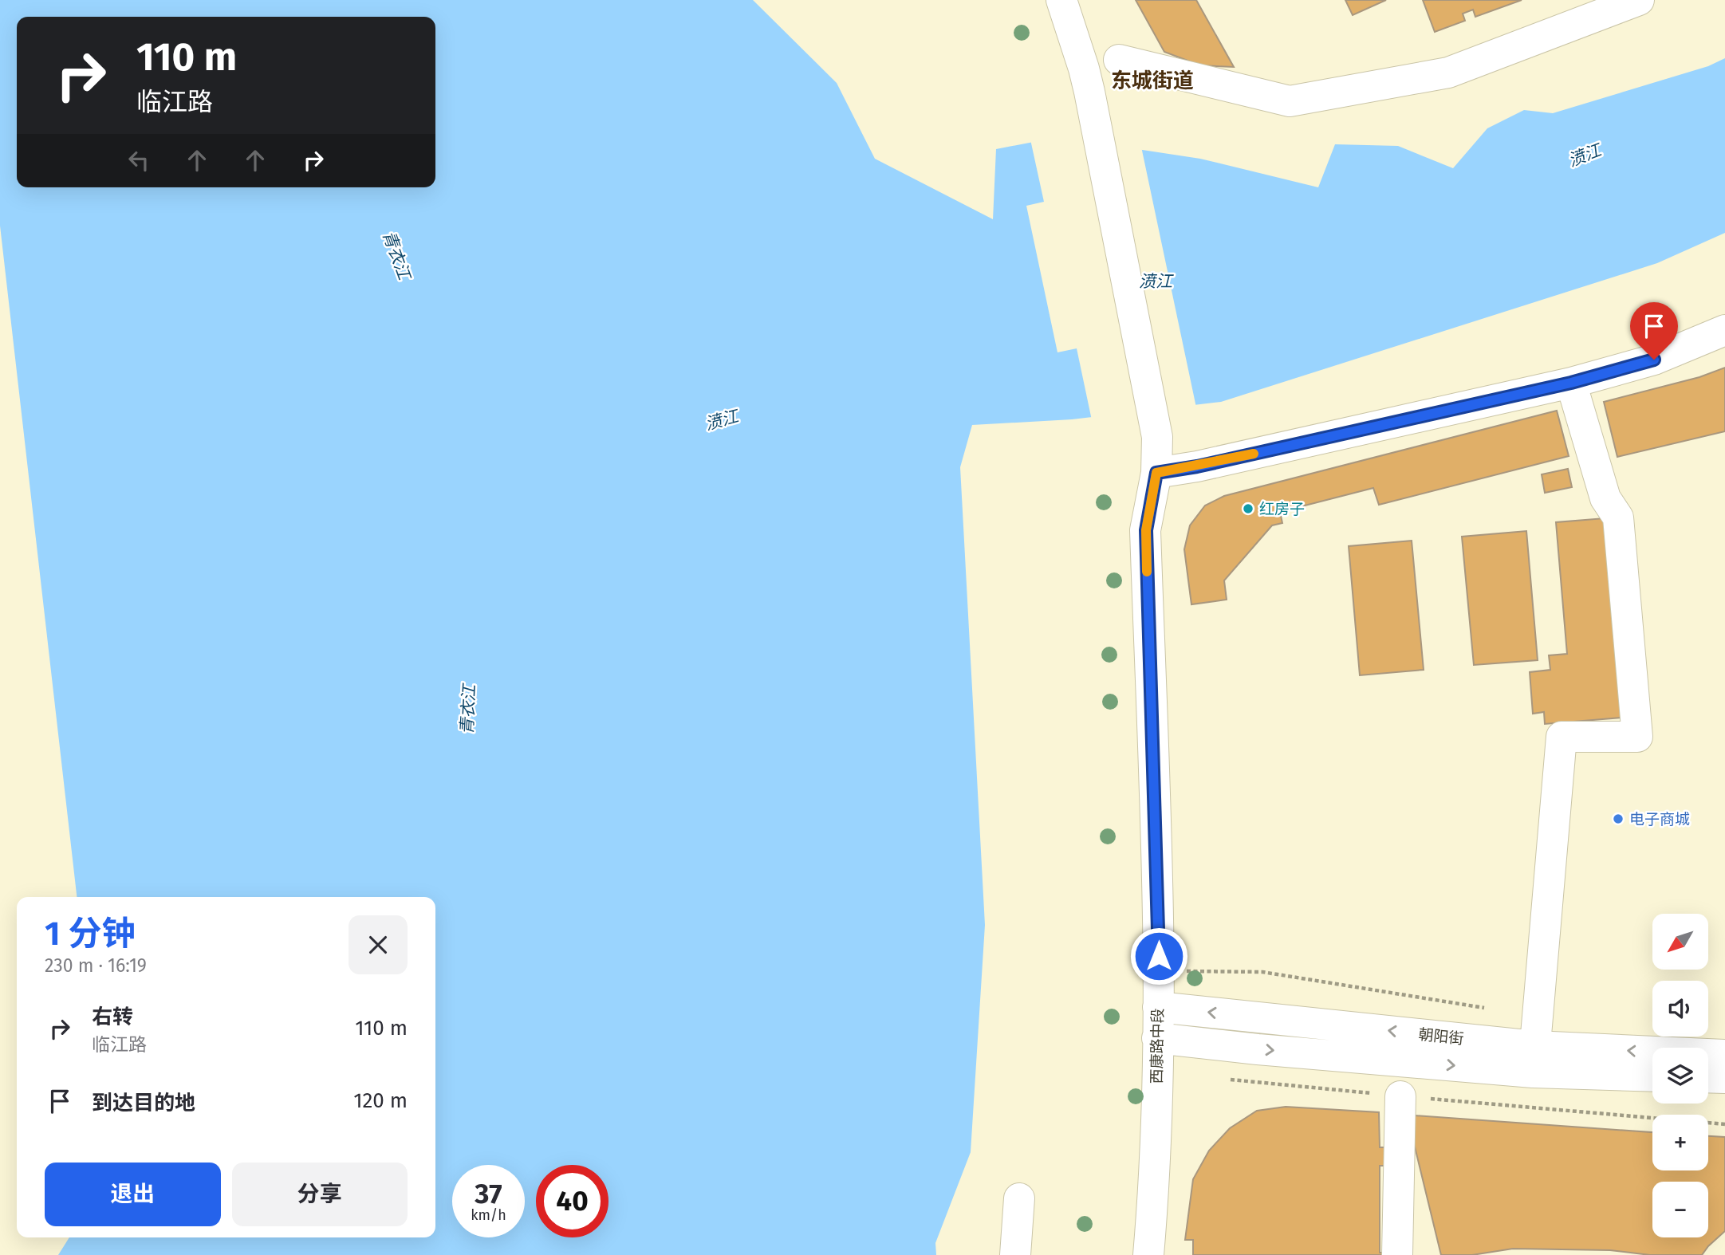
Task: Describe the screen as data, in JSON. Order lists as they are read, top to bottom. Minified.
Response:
{"streets":{"street":["朝阳街","西康路中段"]},"crossings":[["朝阳街","西康路中段"]],"districts":["东城街道"],"water":["𣸣江","青衣江"],"places":["红房子","电子商城"],"north":"bottom left","page":{"turn":["110 m","临江路"],"heading":["1 分钟","230 m · 16:19"],"map_buttons":["+","−"],"list":[{"name":"右转","note":"临江路","value":"110 m"},{"name":"到达目的地","value":"120 m"}],"buttons":["退出","分享"],"speed":"37 km/h","limit":"40"}}
